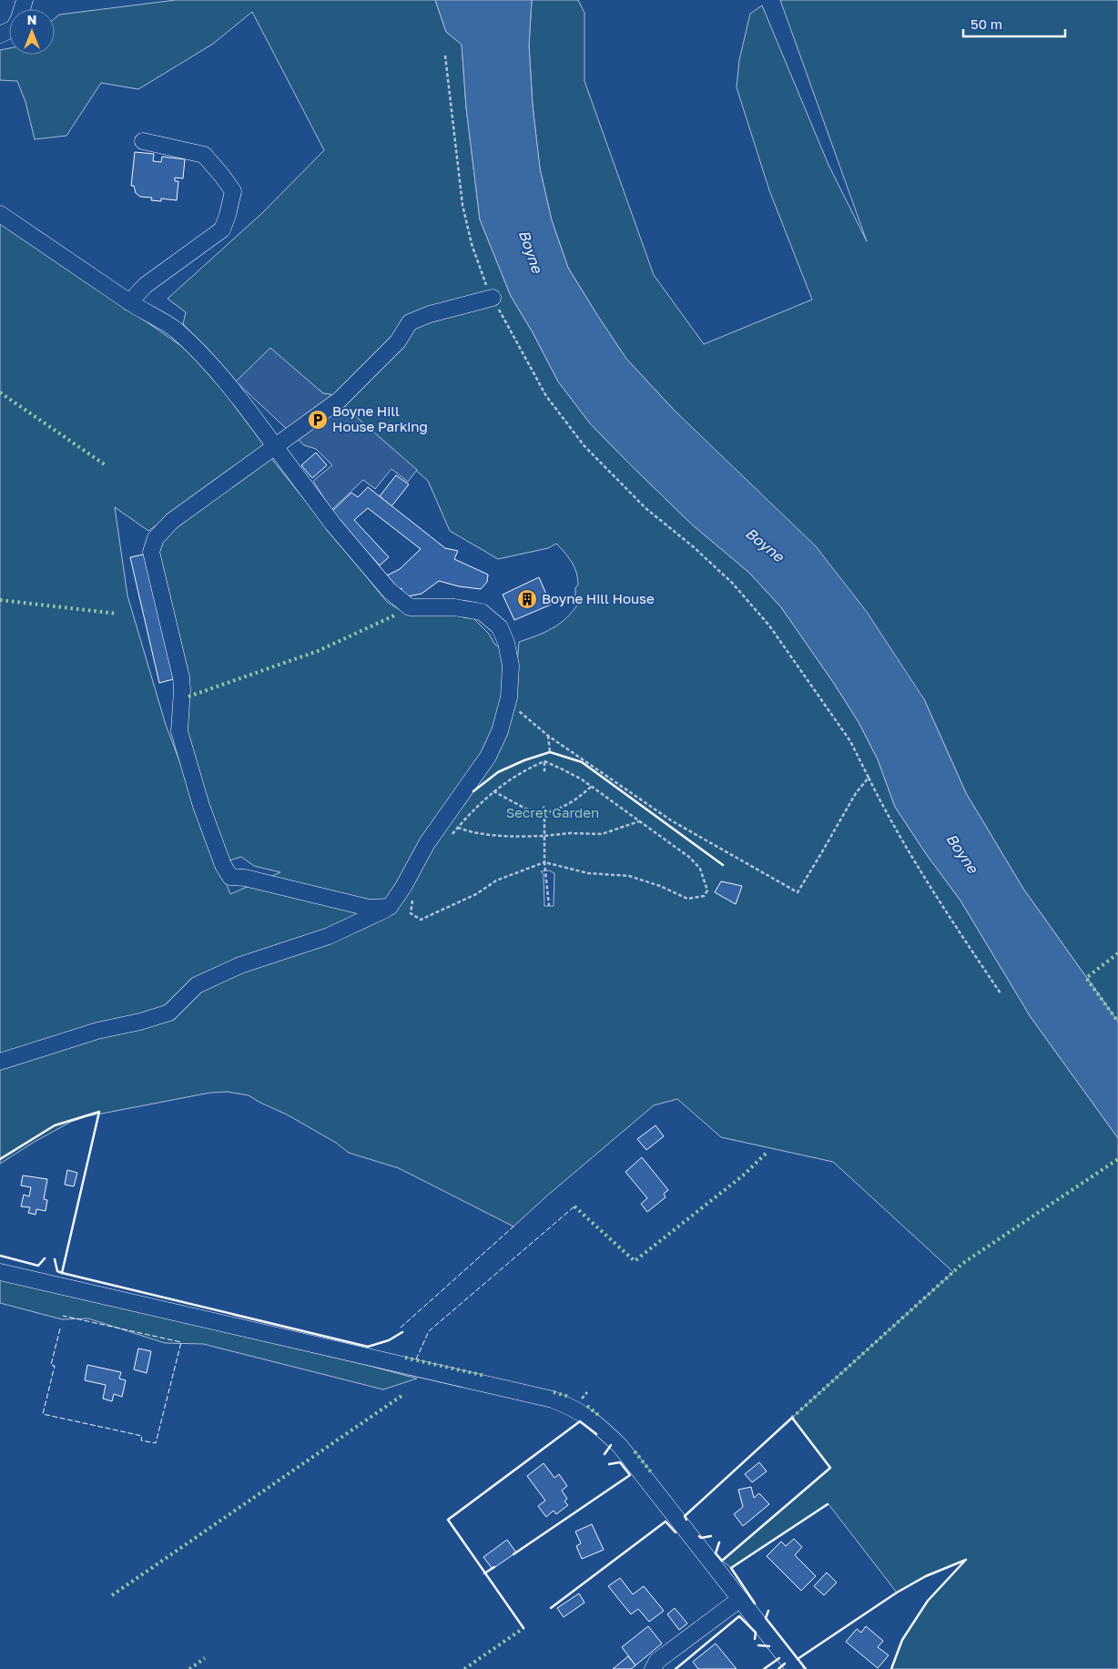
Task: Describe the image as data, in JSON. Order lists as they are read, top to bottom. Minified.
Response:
{"water":["Boyne"],"parks":["Secret Garden"],"places":{"parking":["Boyne Hill House Parking"],"building":["Boyne Hill House"]},"scale_bar":"50 m","north":"top"}
